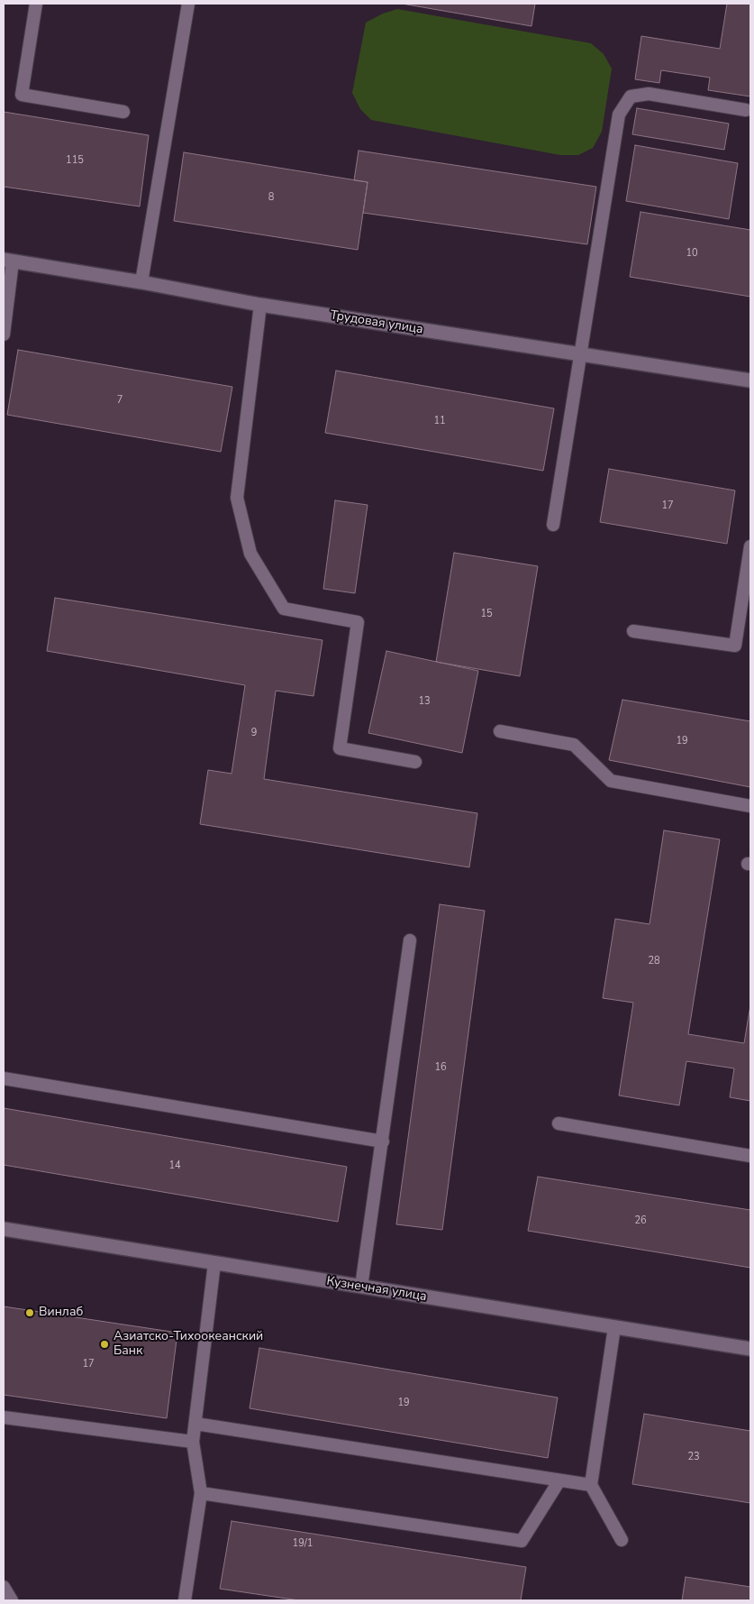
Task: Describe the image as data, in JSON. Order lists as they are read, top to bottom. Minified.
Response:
{"streets":{"street":["Трудовая улица","Кузнечная улица"]},"places":["Винлаб","Азиатско-Тихоокеанский Банк"],"house_numbers":["115","8","10","7","11","17","15","13","9","19","28","16","14","26","17","19","23","19/1"]}
